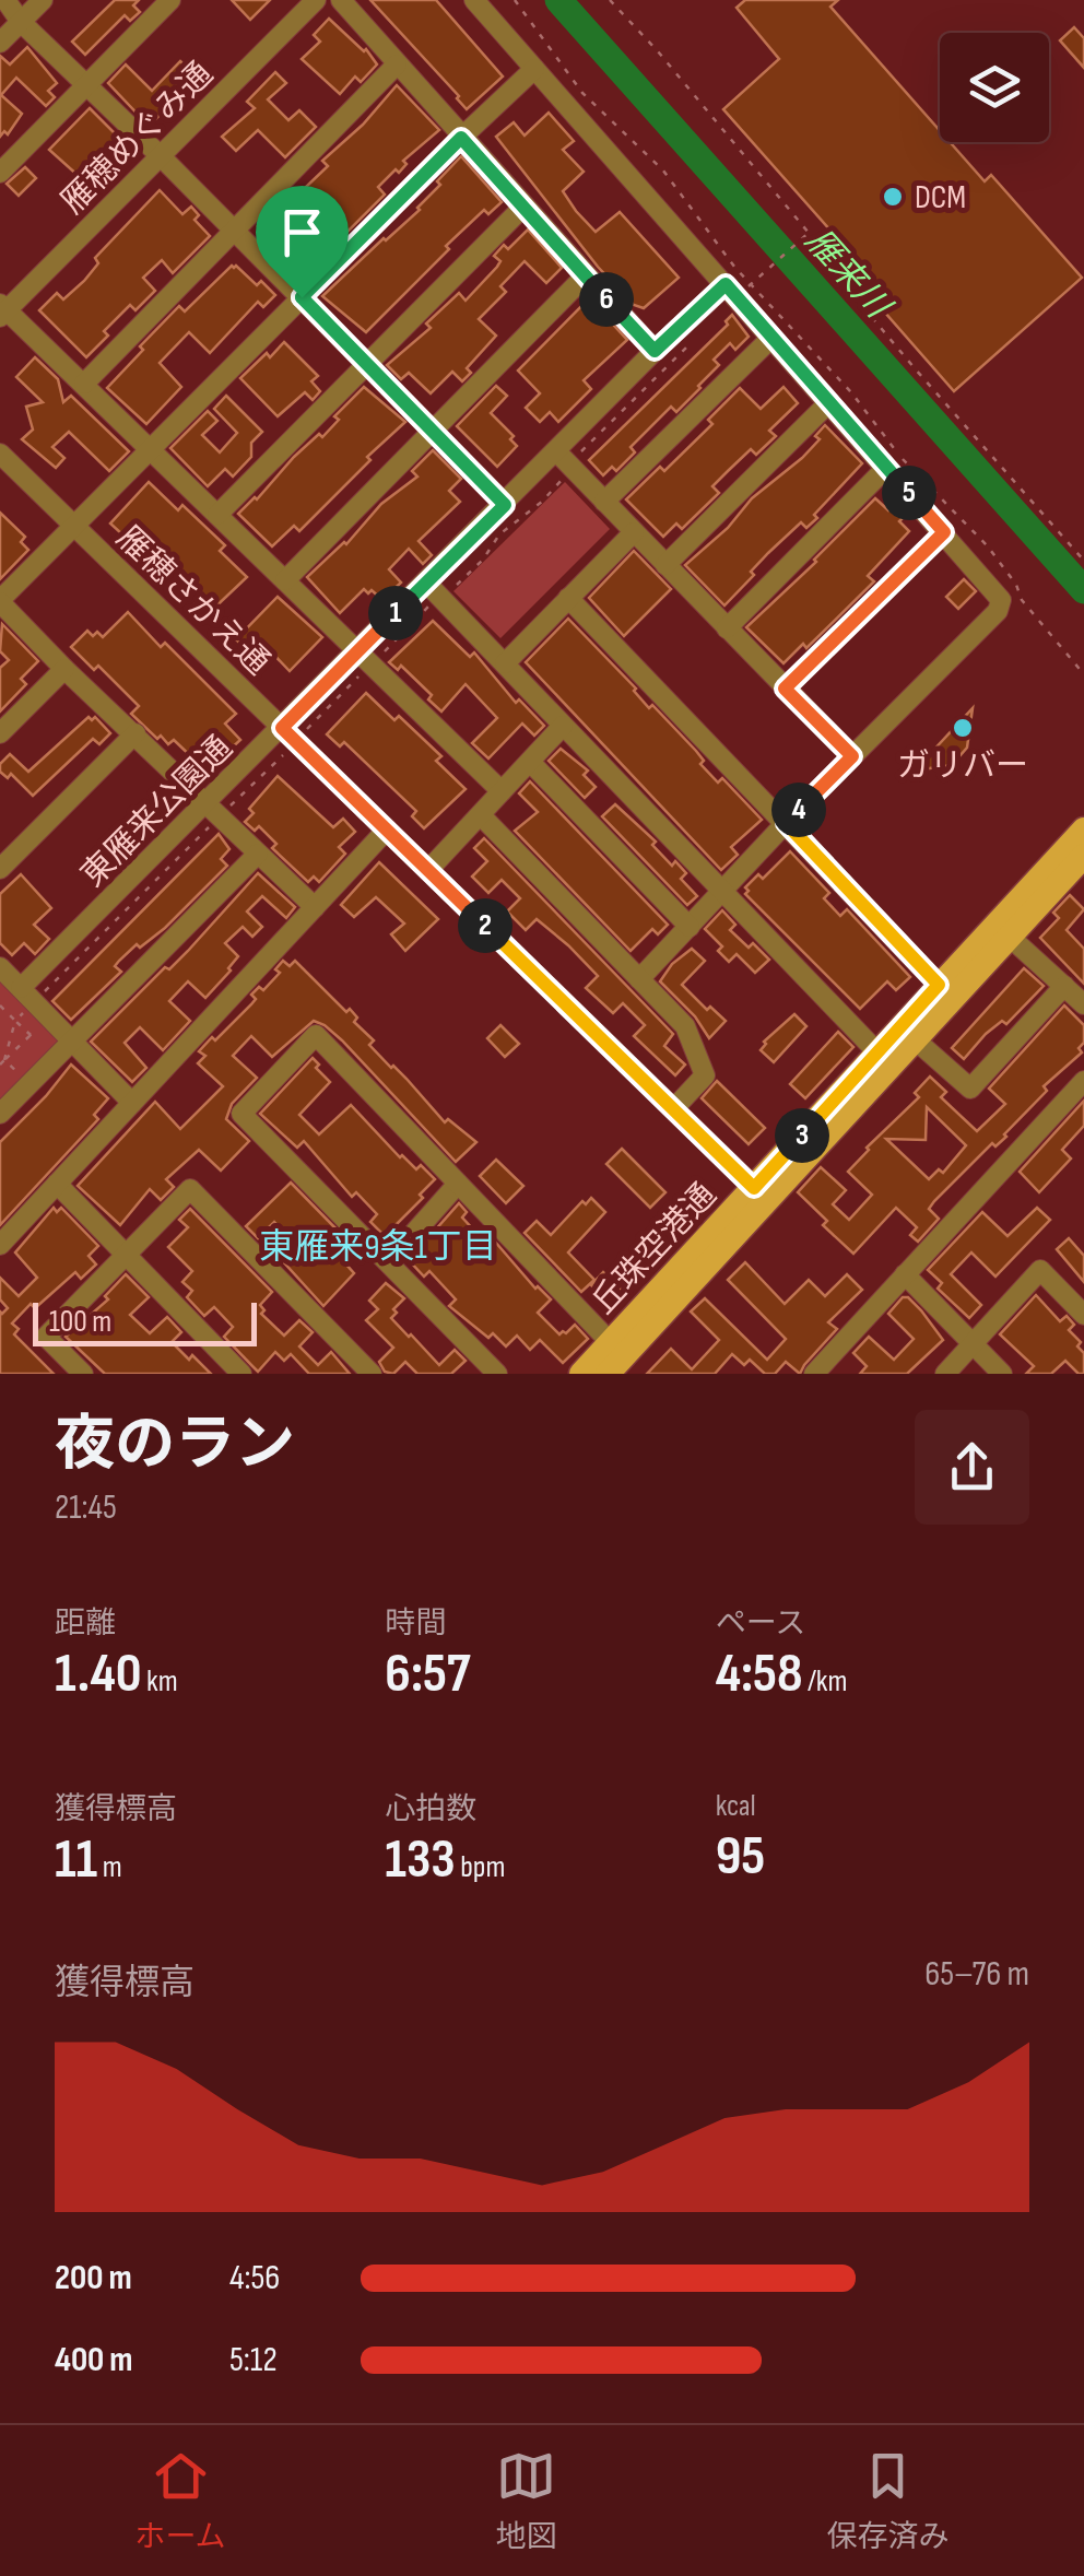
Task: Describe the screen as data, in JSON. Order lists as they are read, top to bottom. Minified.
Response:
{"streets":{"main road":["丘珠空港通"],"street":["雁穂めぐみ通","雁穂さかえ通","東雁来公園通"]},"crossings":[["雁穂さかえ通","東雁来公園通"],["雁穂さかえ通","丘珠空港通"]],"districts":["東雁来9条1丁目"],"water":["雁来川"],"places":["DCM","ガリバー"],"scale_bar":"100 m","page":{"pins":["6","5","1","4","2","3"],"scale":"100 m","heading":["夜のラン","21:45"],"stats":[["距離","1.40 km"],["時間","6:57"],["ペース","4:58 /km"],["獲得標高","11 m"],["心拍数","133 bpm"],["kcal","95"]],"chart":["獲得標高","65–76 m"],"list":[{"name":"200 m","note":"4:56"},{"name":"400 m","note":"5:12"}],"tabs":["ホーム","地図","保存済み"]}}
